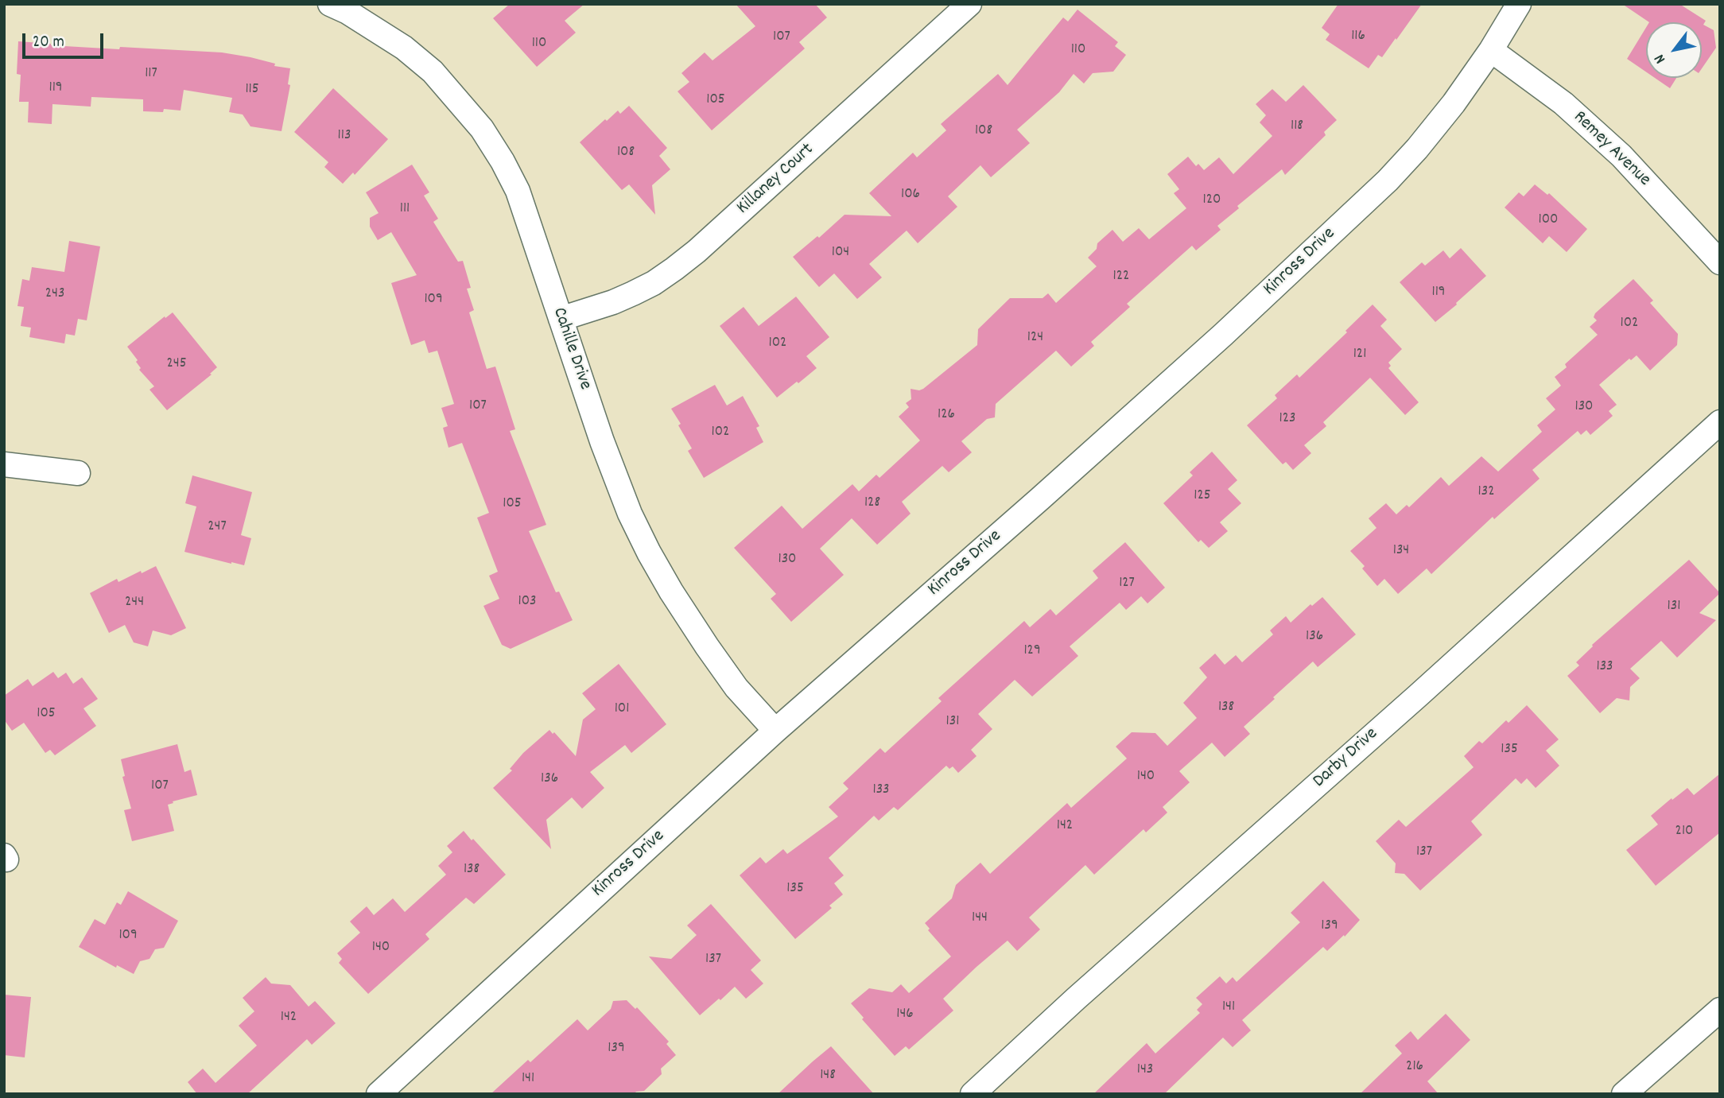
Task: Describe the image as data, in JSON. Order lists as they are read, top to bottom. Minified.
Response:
{"streets":{"street":["Remey Avenue","Killaney Court","Kinross Drive","Cahille Drive","Darby Drive"]},"crossings":[["Remey Avenue","Kinross Drive"],["Killaney Court","Cahille Drive"],["Kinross Drive","Cahille Drive"]],"house_numbers":["116","107","110","110","117","119","115","105","118","108","113","108","106","120","111","100","104","122","119","243","109","102","124","102","121","245","107","130","126","123","102","132","125","128","105","247","134","130","127","103","244","131","136","129","133","138","101","105","131","135","140","136","107","133","142","210","137","138","135","144","139","109","140","137","141","146","142","139","216","143","148","141"],"scale_bar":"20 m","north":"bottom left"}
